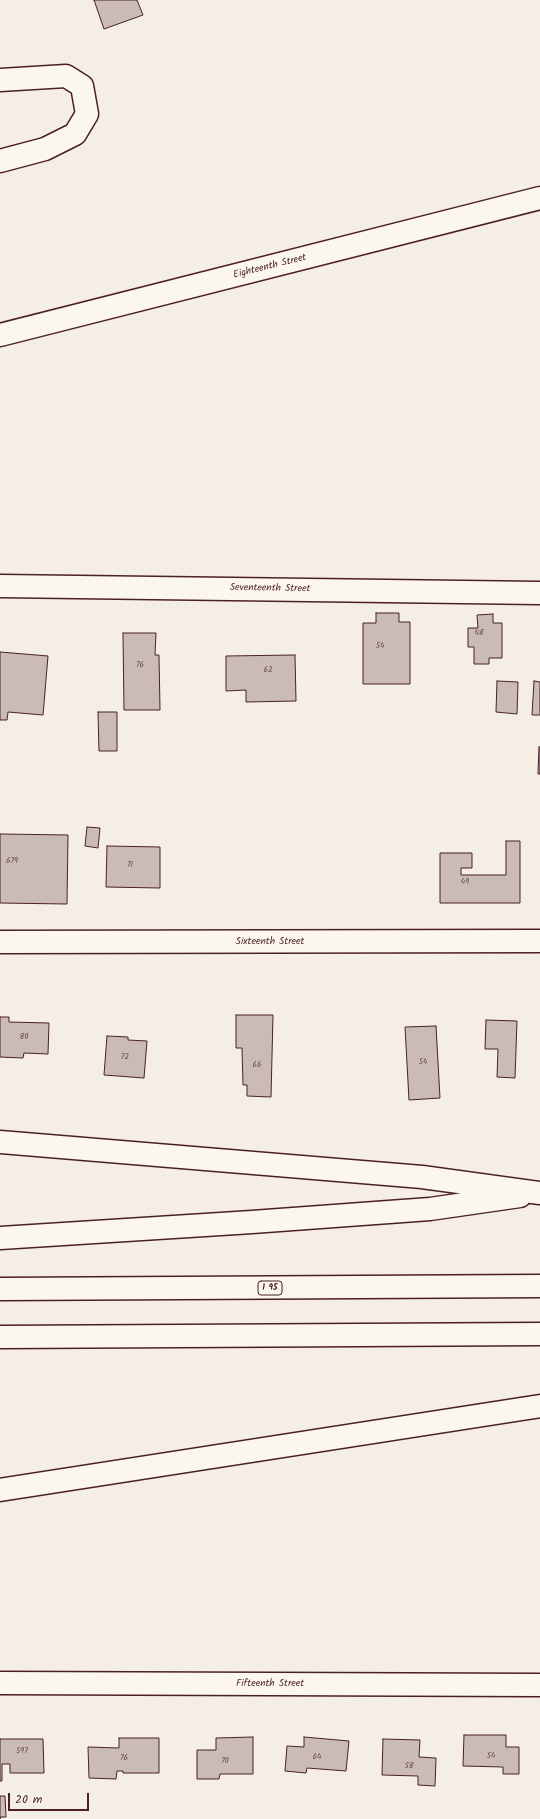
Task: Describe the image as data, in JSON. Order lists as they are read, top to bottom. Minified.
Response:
{"streets":{"main road":["Eighteenth Street","Seventeenth Street","Sixteenth Street","I 95","Fifteenth Street"]},"house_numbers":["48","54","76","62","679","71","49","80","72","54","66","597","54","64","76","70","58"],"scale_bar":"20 m"}
